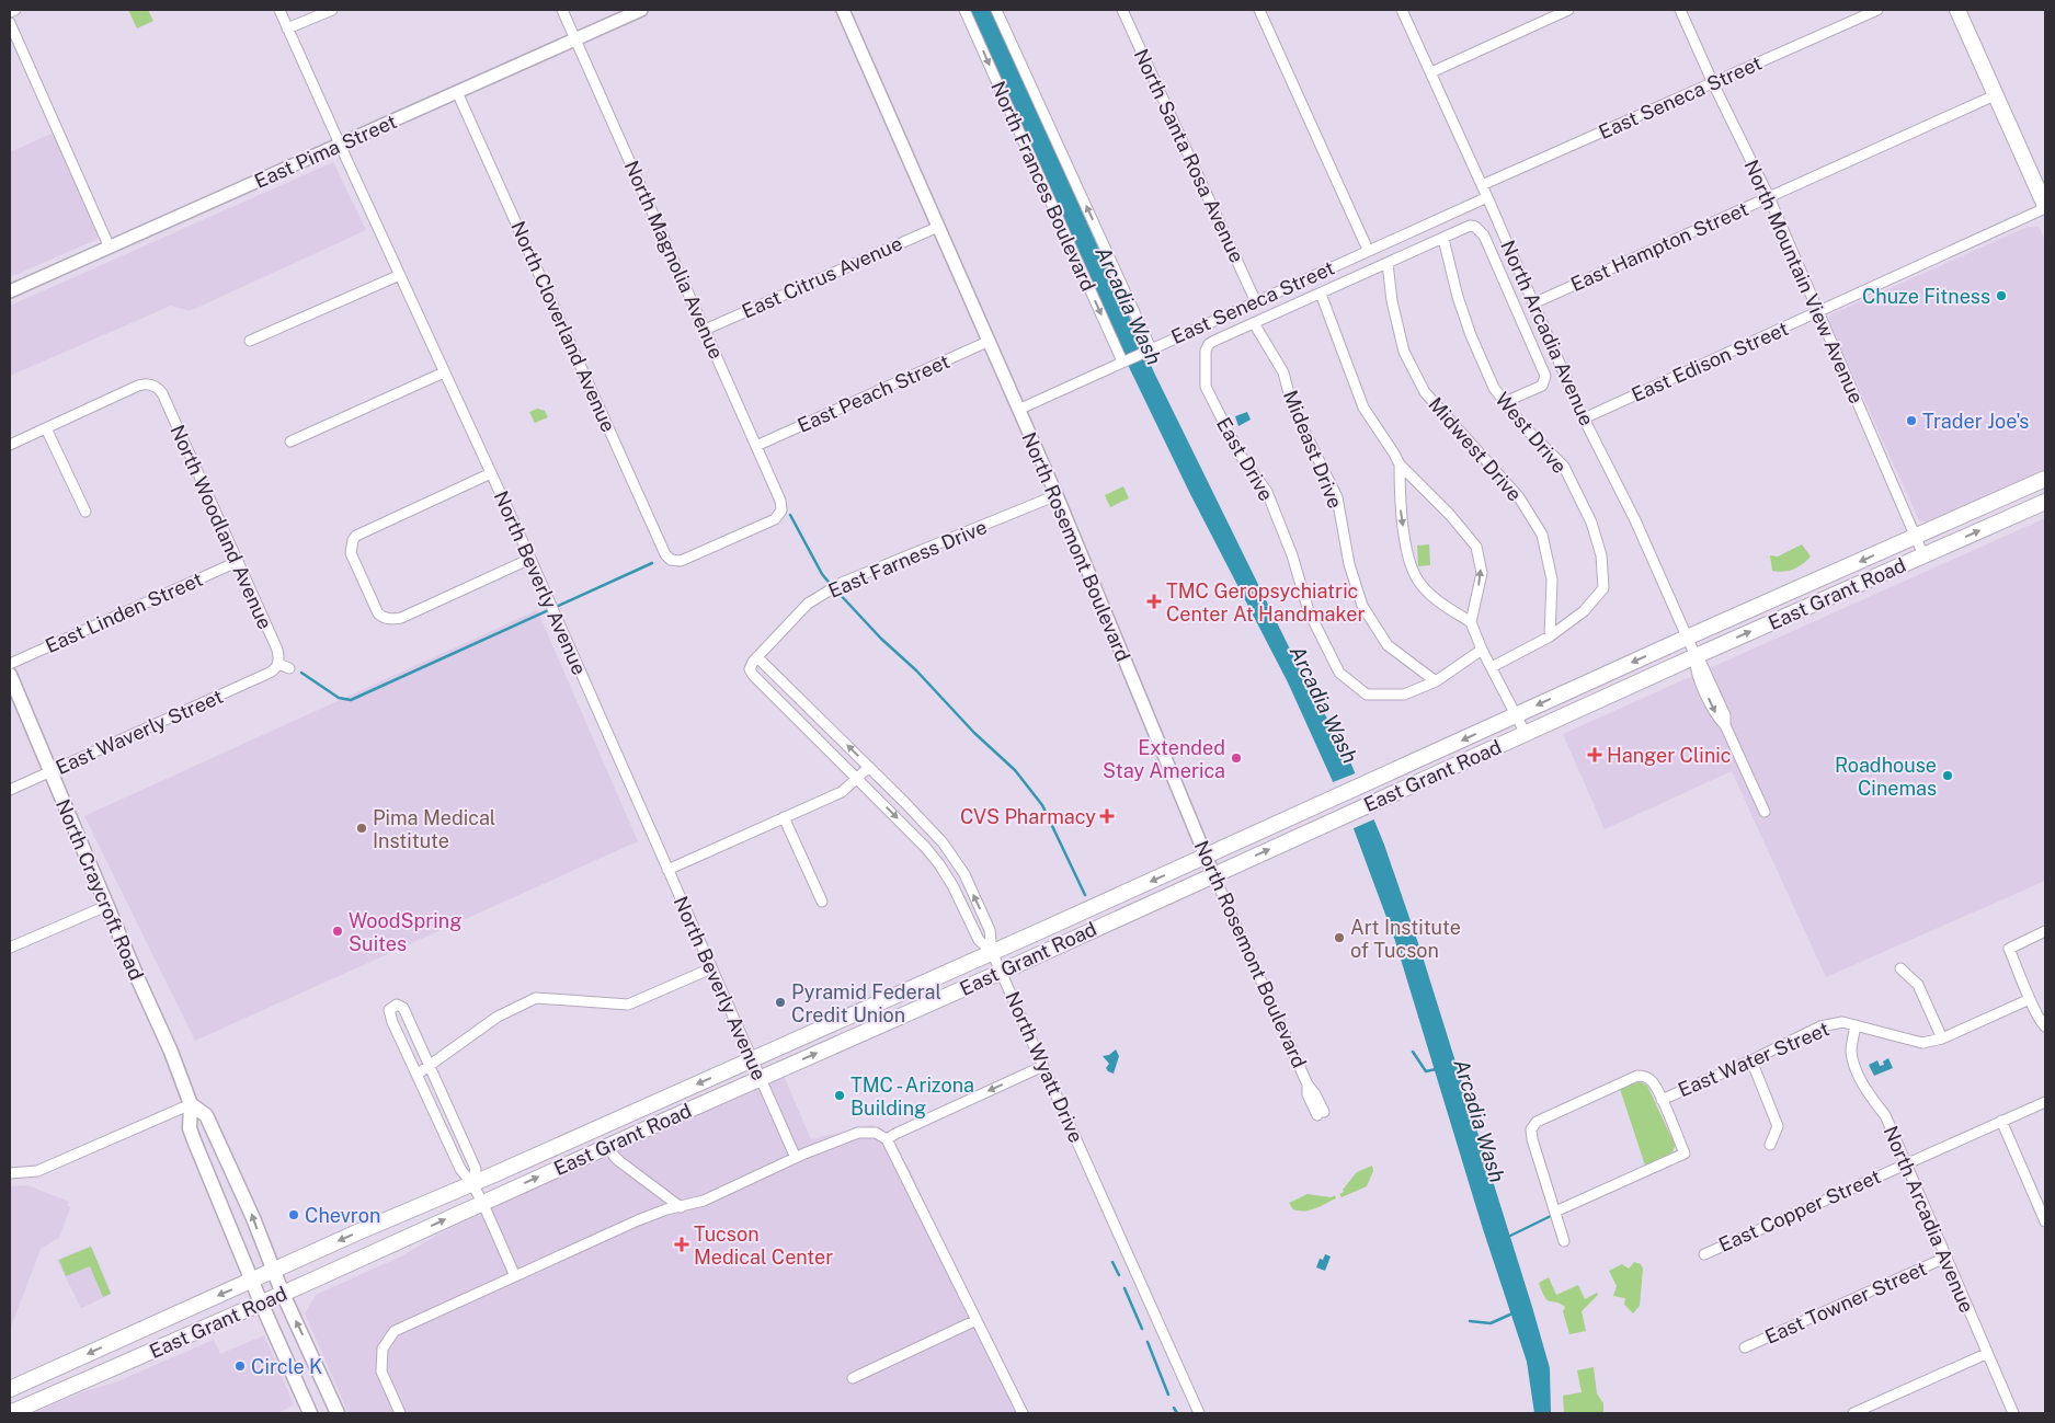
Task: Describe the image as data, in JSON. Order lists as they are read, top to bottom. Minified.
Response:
{"streets":{"main road":["East Grant Road","North Craycroft Road"],"street":["East Seneca Street","East Pima Street","North Santa Rosa Avenue","North Frances Boulevard","East Hampton Street","North Magnolia Avenue","East Citrus Avenue","North Mountain View Avenue","North Cloverland Avenue","North Arcadia Avenue","East Edison Street","East Peach Street","West Drive","Mideast Drive","Midwest Drive","East Drive","North Woodland Avenue","North Rosemont Boulevard","East Farness Drive","North Beverly Avenue","East Linden Street","East Waverly Street","East Water Street","North Wyatt Drive","East Copper Street","East Towner Street"]},"crossings":[["East Seneca Street","North Santa Rosa Avenue"],["East Seneca Street","North Frances Boulevard"],["East Seneca Street","North Mountain View Avenue"],["East Seneca Street","North Arcadia Avenue"],["East Seneca Street","North Rosemont Boulevard"],["East Pima Street","North Magnolia Avenue"],["East Pima Street","North Cloverland Avenue"],["East Pima Street","North Beverly Avenue"],["East Hampton Street","North Mountain View Avenue"],["East Hampton Street","North Arcadia Avenue"],["North Magnolia Avenue","East Citrus Avenue"],["North Magnolia Avenue","North Cloverland Avenue"],["North Magnolia Avenue","East Peach Street"],["East Citrus Avenue","North Rosemont Boulevard"],["North Mountain View Avenue","East Edison Street"],["North Mountain View Avenue","East Grant Road"],["North Arcadia Avenue","East Edison Street"],["North Arcadia Avenue","East Grant Road"],["North Arcadia Avenue","East Water Street"],["North Arcadia Avenue","East Copper Street"],["North Arcadia Avenue","East Towner Street"],["East Peach Street","North Rosemont Boulevard"],["West Drive","Midwest Drive"],["Mideast Drive","East Drive"],["North Woodland Avenue","East Linden Street"],["North Woodland Avenue","East Waverly Street"],["North Rosemont Boulevard","East Farness Drive"],["North Rosemont Boulevard","East Grant Road"],["East Farness Drive","North Wyatt Drive"],["North Beverly Avenue","East Grant Road"],["East Grant Road","North Craycroft Road"],["East Grant Road","North Wyatt Drive"],["East Waverly Street","North Craycroft Road"]],"water":["Arcadia Wash"],"places":{"other":["Chuze Fitness","Trader Joe's","Extended Stay America","Roadhouse Cinemas","Pima Medical Institute","WoodSpring Suites","Art Institute of Tucson","Pyramid Federal Credit Union","TMC - Arizona Building","Chevron","Circle K"],"health":["TMC Geropsychiatric Center At Handmaker","Hanger Clinic","CVS Pharmacy","Tucson Medical Center"]}}
